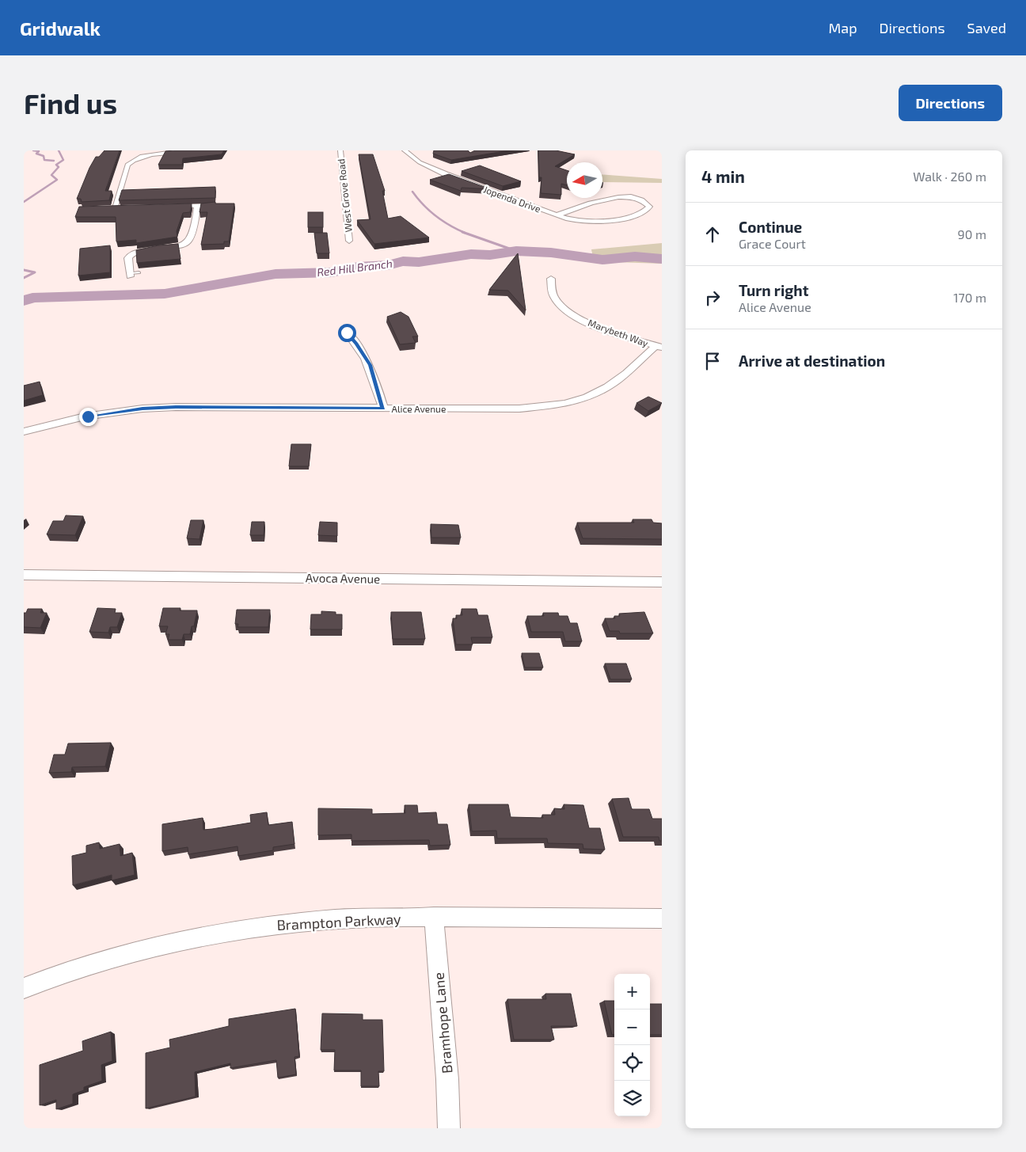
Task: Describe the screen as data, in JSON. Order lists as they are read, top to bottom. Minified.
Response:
{"streets":{"street":["West Grove Road","Jopenda Drive","Marybeth Way","Alice Avenue","Avoca Avenue","Brampton Parkway","Bramhope Lane"]},"crossings":[["Marybeth Way","Alice Avenue"],["Brampton Parkway","Bramhope Lane"]],"water":["Red Hill Branch"],"north":"left","page":{"header":"Gridwalk","nav":["Map","Directions","Saved"],"buttons":"Directions","title":"Find us","heading":["4 min","Walk · 260 m"],"list":[["Continue","Grace Court","90 m"],["Turn right","Alice Avenue","170 m"],"Arrive at destination"],"map_buttons":["+","−"]}}
